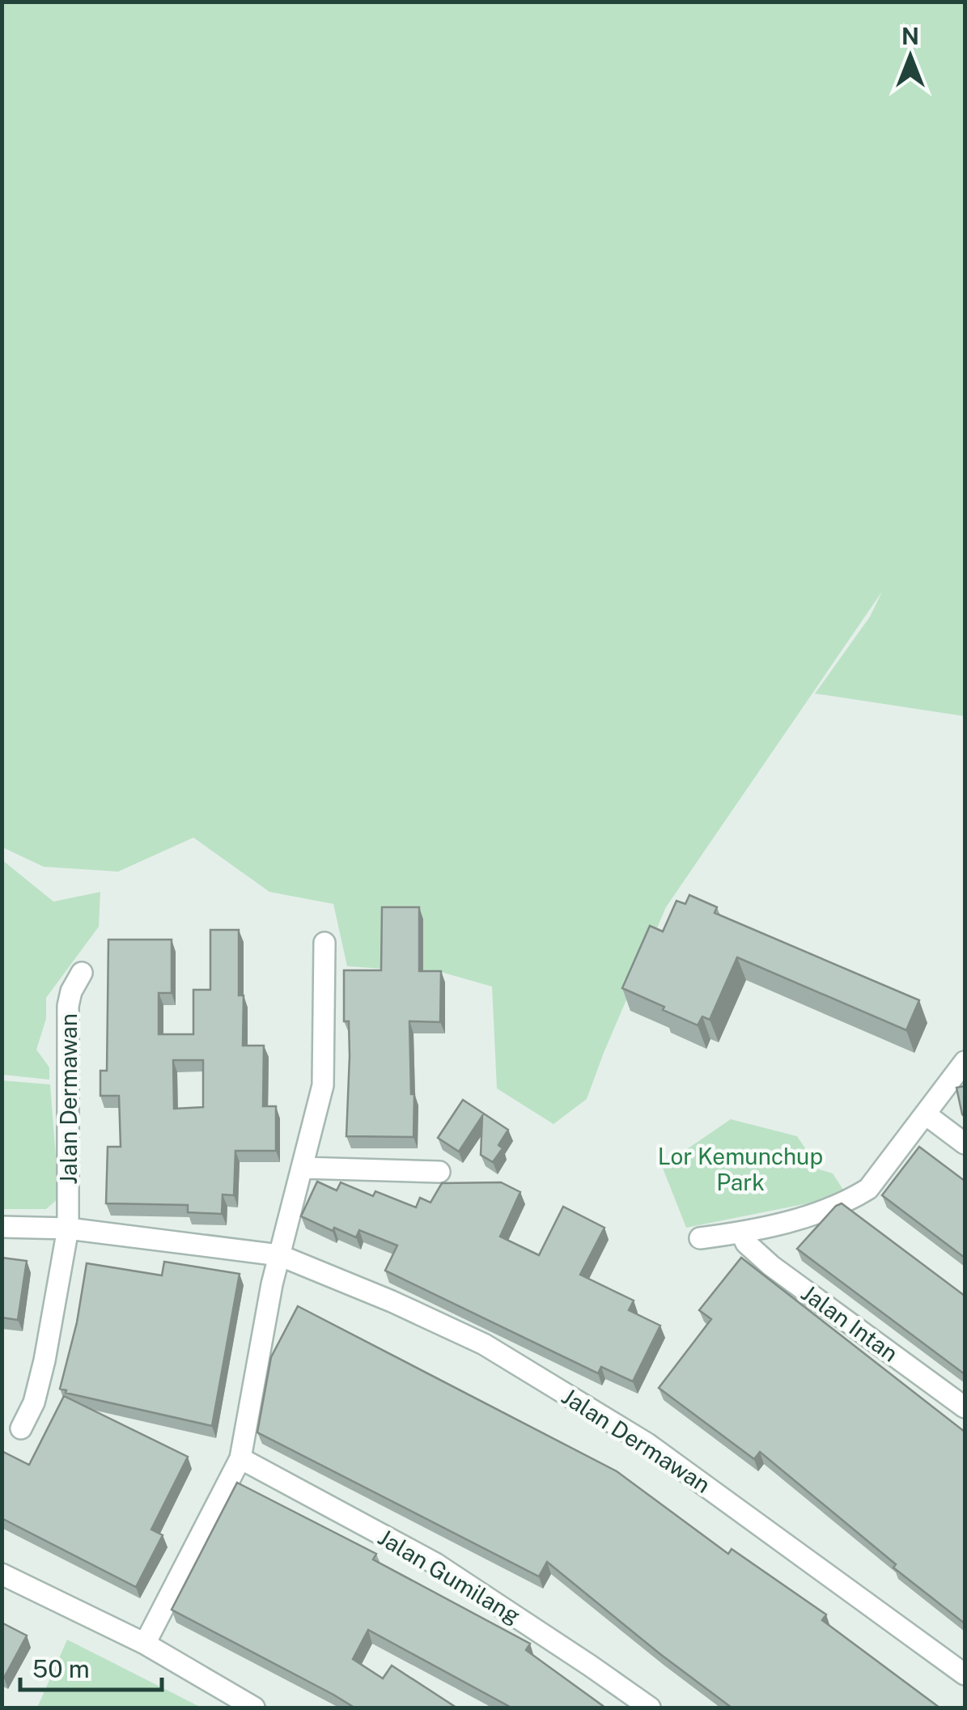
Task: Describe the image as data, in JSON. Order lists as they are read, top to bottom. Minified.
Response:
{"streets":{"street":["Jalan Dermawan","Jalan Intan","Jalan Gumilang"]},"parks":["Lor Kemunchup Park"],"scale_bar":"50 m","north":"top"}
